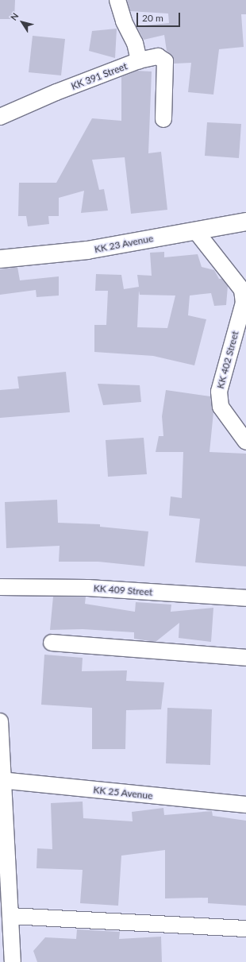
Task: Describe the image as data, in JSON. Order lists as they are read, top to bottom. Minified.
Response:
{"streets":{"main road":["KK 23 Avenue"],"street":["KK 391 Street","KK 402 Street","KK 409 Street","KK 25 Avenue"]},"crossings":[["KK 23 Avenue","KK 402 Street"]],"scale_bar":"20 m","north":"top left"}
